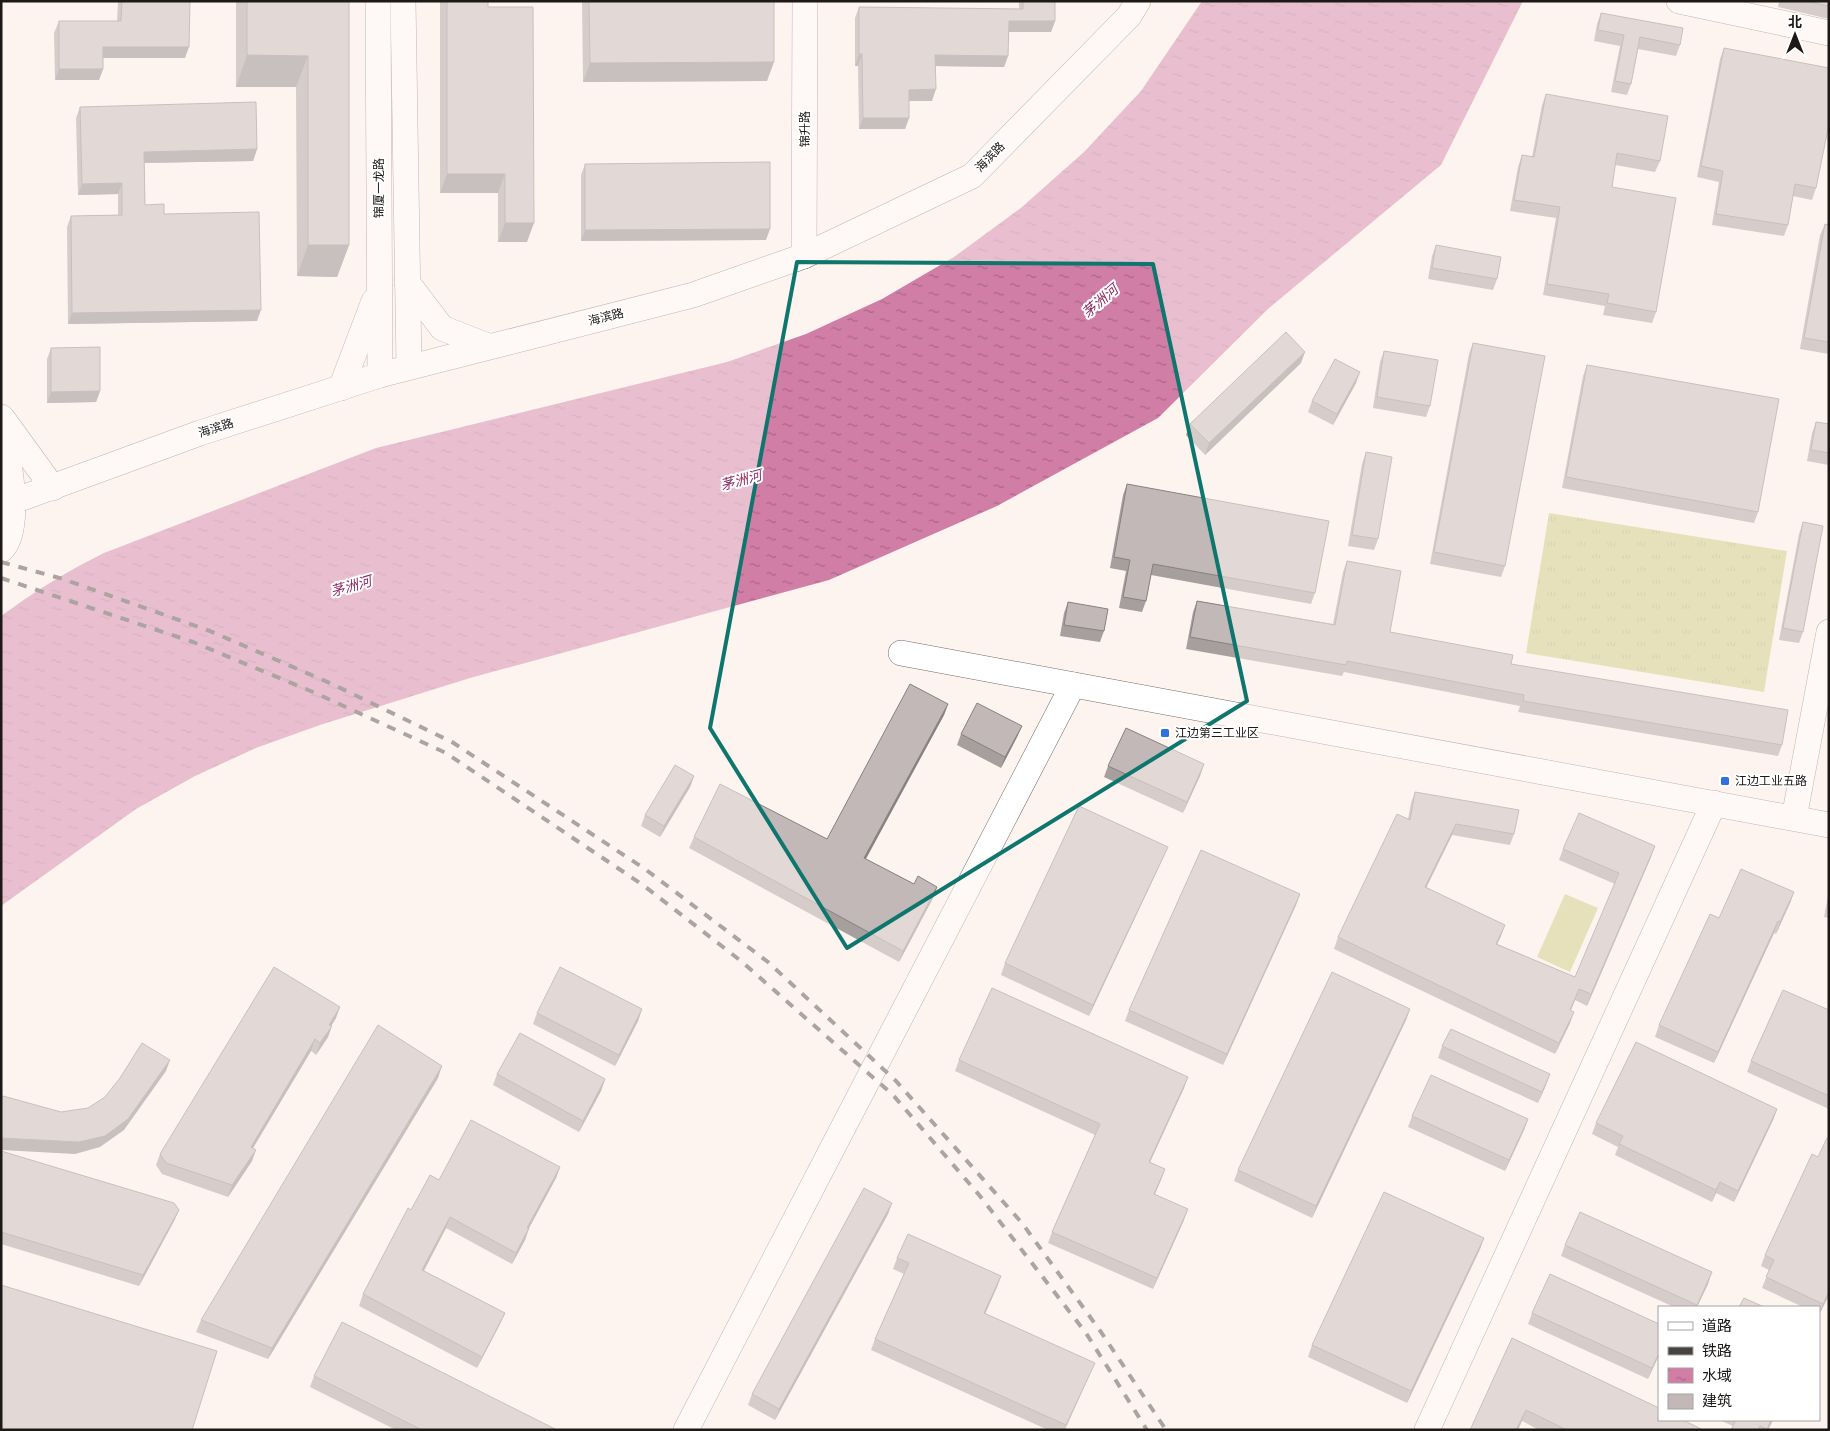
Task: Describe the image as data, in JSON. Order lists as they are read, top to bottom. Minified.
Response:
{"streets":{"street":["锦升路","海滨路","锦厦一龙路"]},"crossings":[["锦升路","海滨路"],["海滨路","锦厦一龙路"]],"water":["茅洲河"],"places":{"transit":["江边第三工业区","江边工业五路"]},"legend":["道路","铁路","水域","建筑"],"north":"top"}
